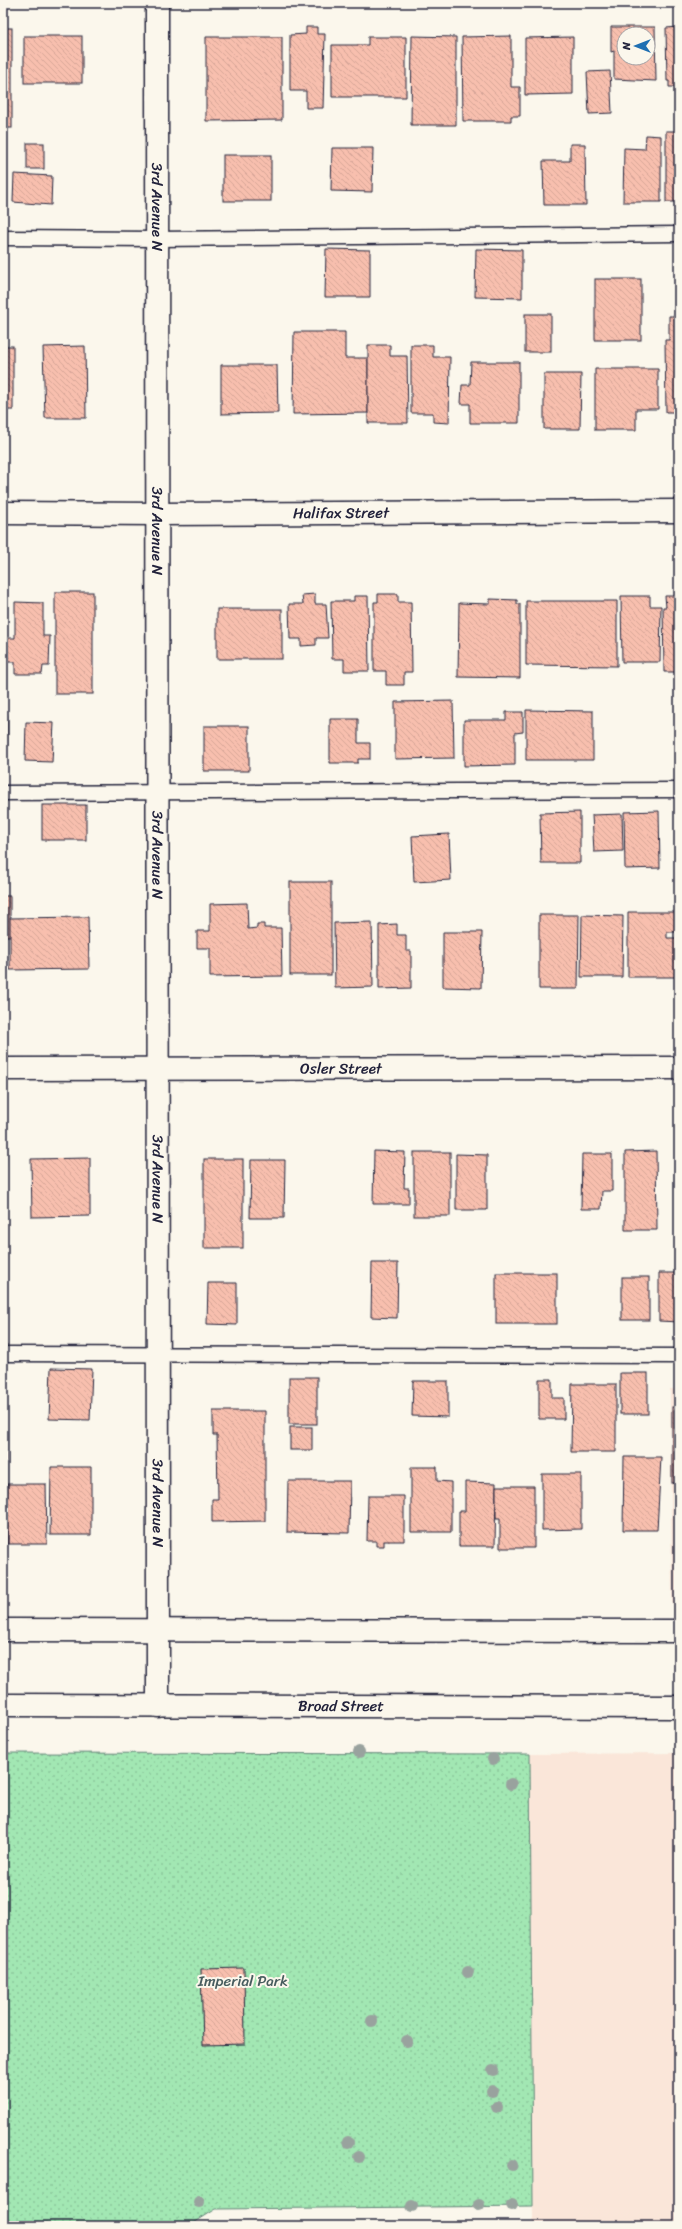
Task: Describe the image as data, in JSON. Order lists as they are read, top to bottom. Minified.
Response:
{"streets":{"street":["3rd Avenue N","Halifax Street","Osler Street","Broad Street"]},"crossings":[["3rd Avenue N","Halifax Street"],["3rd Avenue N","Osler Street"],["3rd Avenue N","Broad Street"]],"parks":["Imperial Park"],"north":"left"}
